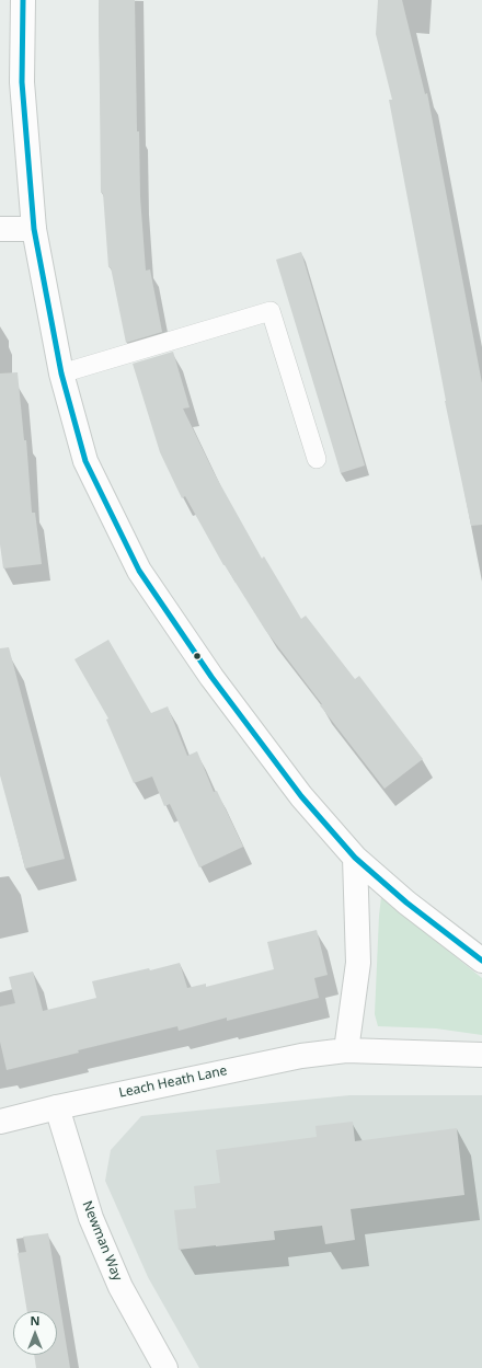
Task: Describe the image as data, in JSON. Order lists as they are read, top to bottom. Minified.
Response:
{"streets":{"street":["Leach Heath Lane","Newman Way"]},"crossings":[["Leach Heath Lane","Newman Way"]],"north":"top"}
